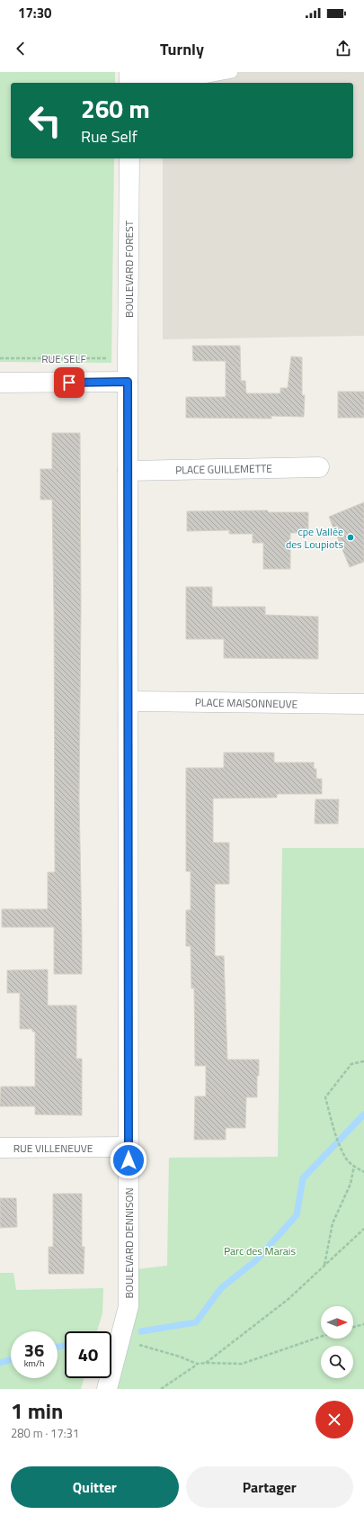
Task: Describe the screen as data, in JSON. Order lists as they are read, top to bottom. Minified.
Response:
{"streets":{"street":["BOULEVARD FOREST","PLACE GUILLEMETTE","PLACE MAISONNEUVE","RUE VILLENEUVE","BOULEVARD DENNISON"],"path":["RUE SELF"]},"crossings":[["BOULEVARD FOREST","RUE SELF"],["BOULEVARD FOREST","BOULEVARD DENNISON"],["PLACE GUILLEMETTE","BOULEVARD DENNISON"],["PLACE MAISONNEUVE","BOULEVARD DENNISON"],["RUE VILLENEUVE","BOULEVARD DENNISON"]],"parks":["Parc des Marais"],"places":["cpe Vallée des Loupiots"],"north":"right","page":{"status":"17:30","header":"Turnly","turn":["260 m","Rue Self"],"speed":"36 km/h","limit":"40","heading":["1 min","280 m · 17:31"],"buttons":["Quitter","Partager"]}}
